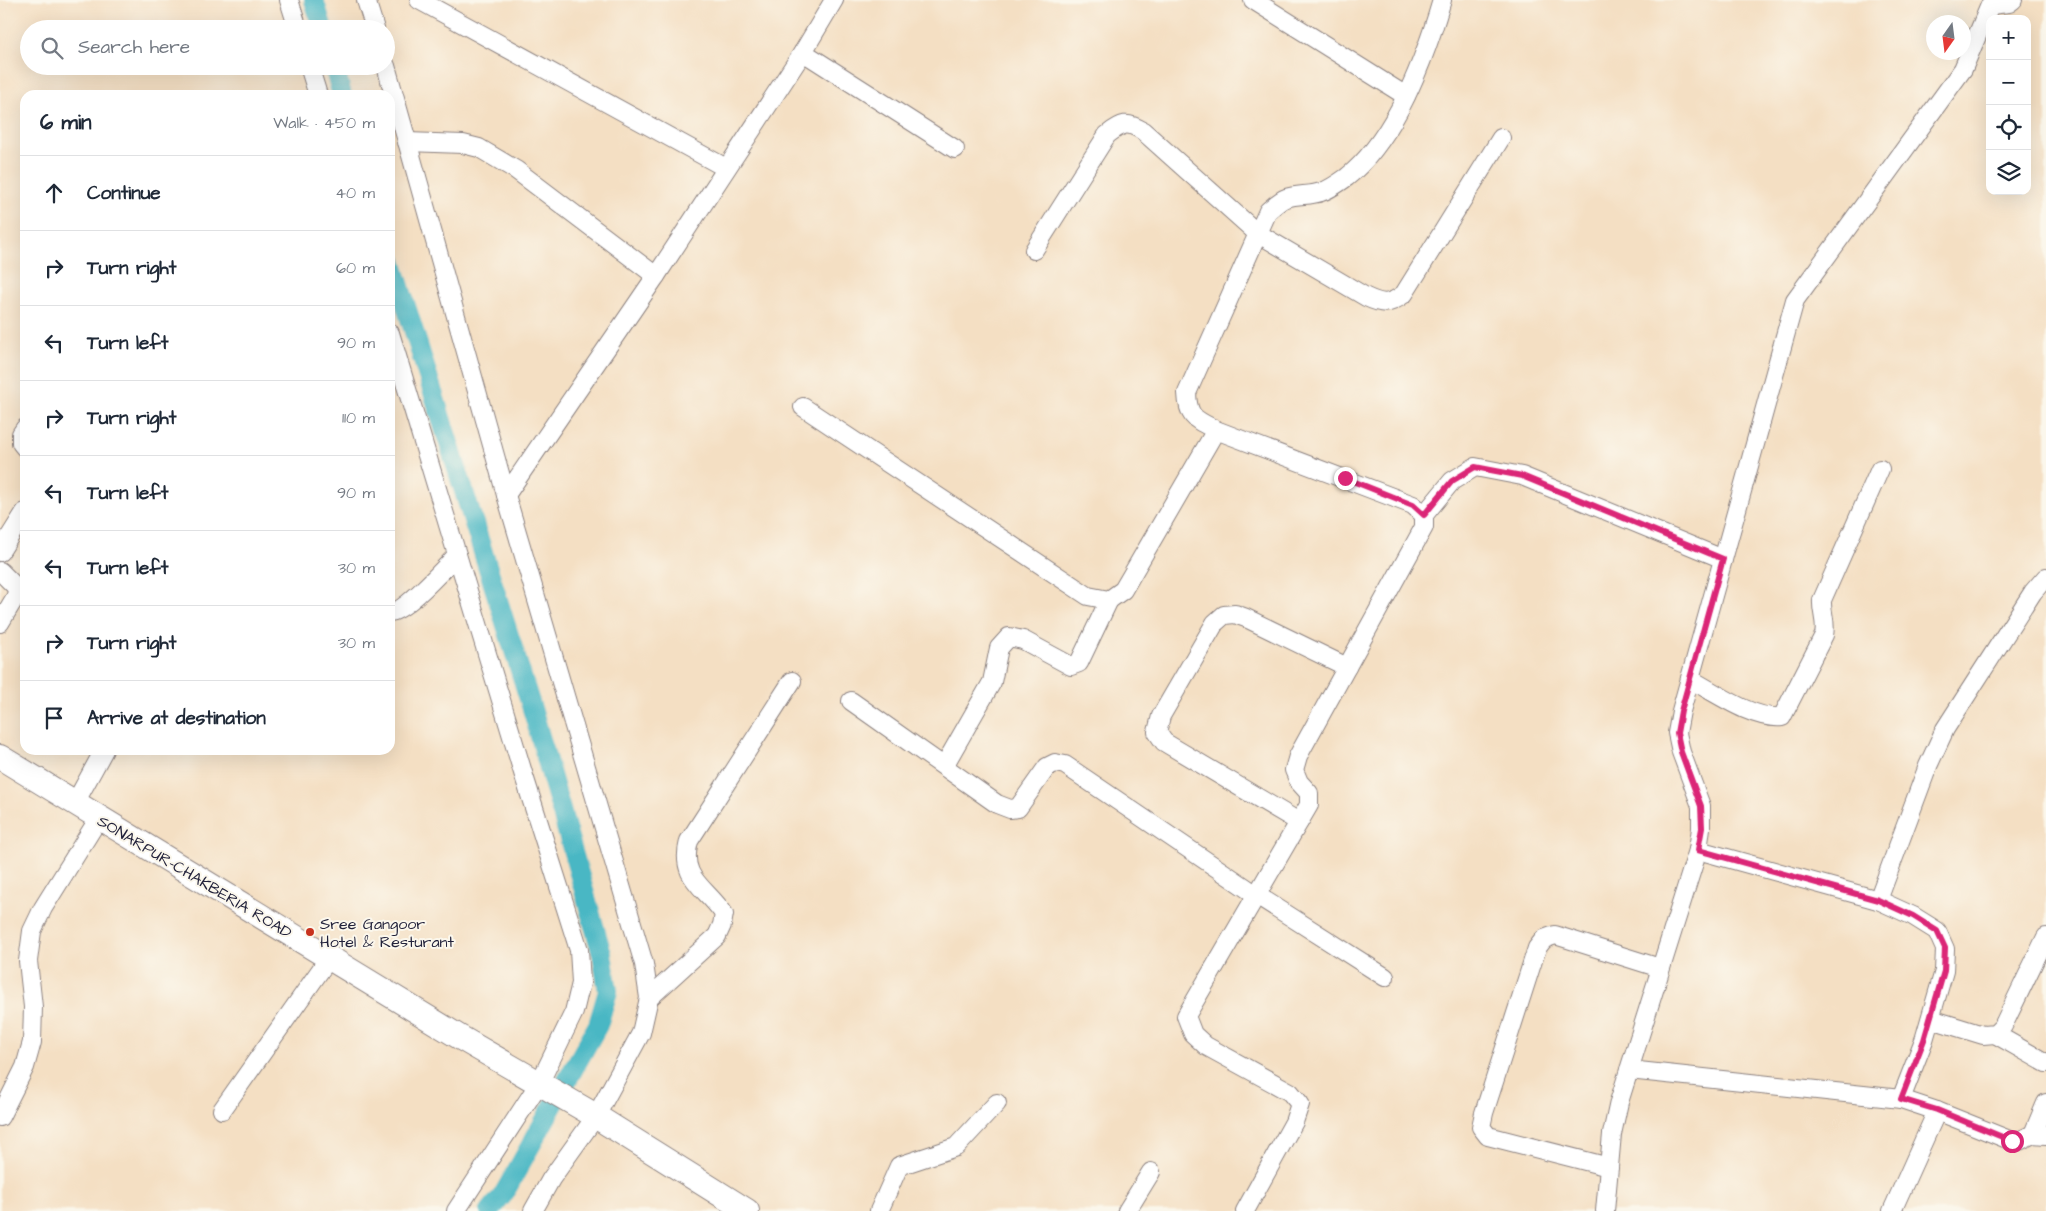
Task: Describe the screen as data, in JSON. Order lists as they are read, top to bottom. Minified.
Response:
{"streets":{"main road":["SONARPUR-CHAKBERIA ROAD"]},"places":["Sree Gangoor Hotel & Resturant"],"north":"bottom","page":{"map_buttons":["+","−"],"search":"Search here","heading":["6 min","Walk · 450 m"],"list":[["Continue","40 m"],["Turn right","60 m"],["Turn left","90 m"],["Turn right","110 m"],["Turn left","90 m"],["Turn left","30 m"],["Turn right","30 m"],"Arrive at destination"]}}
